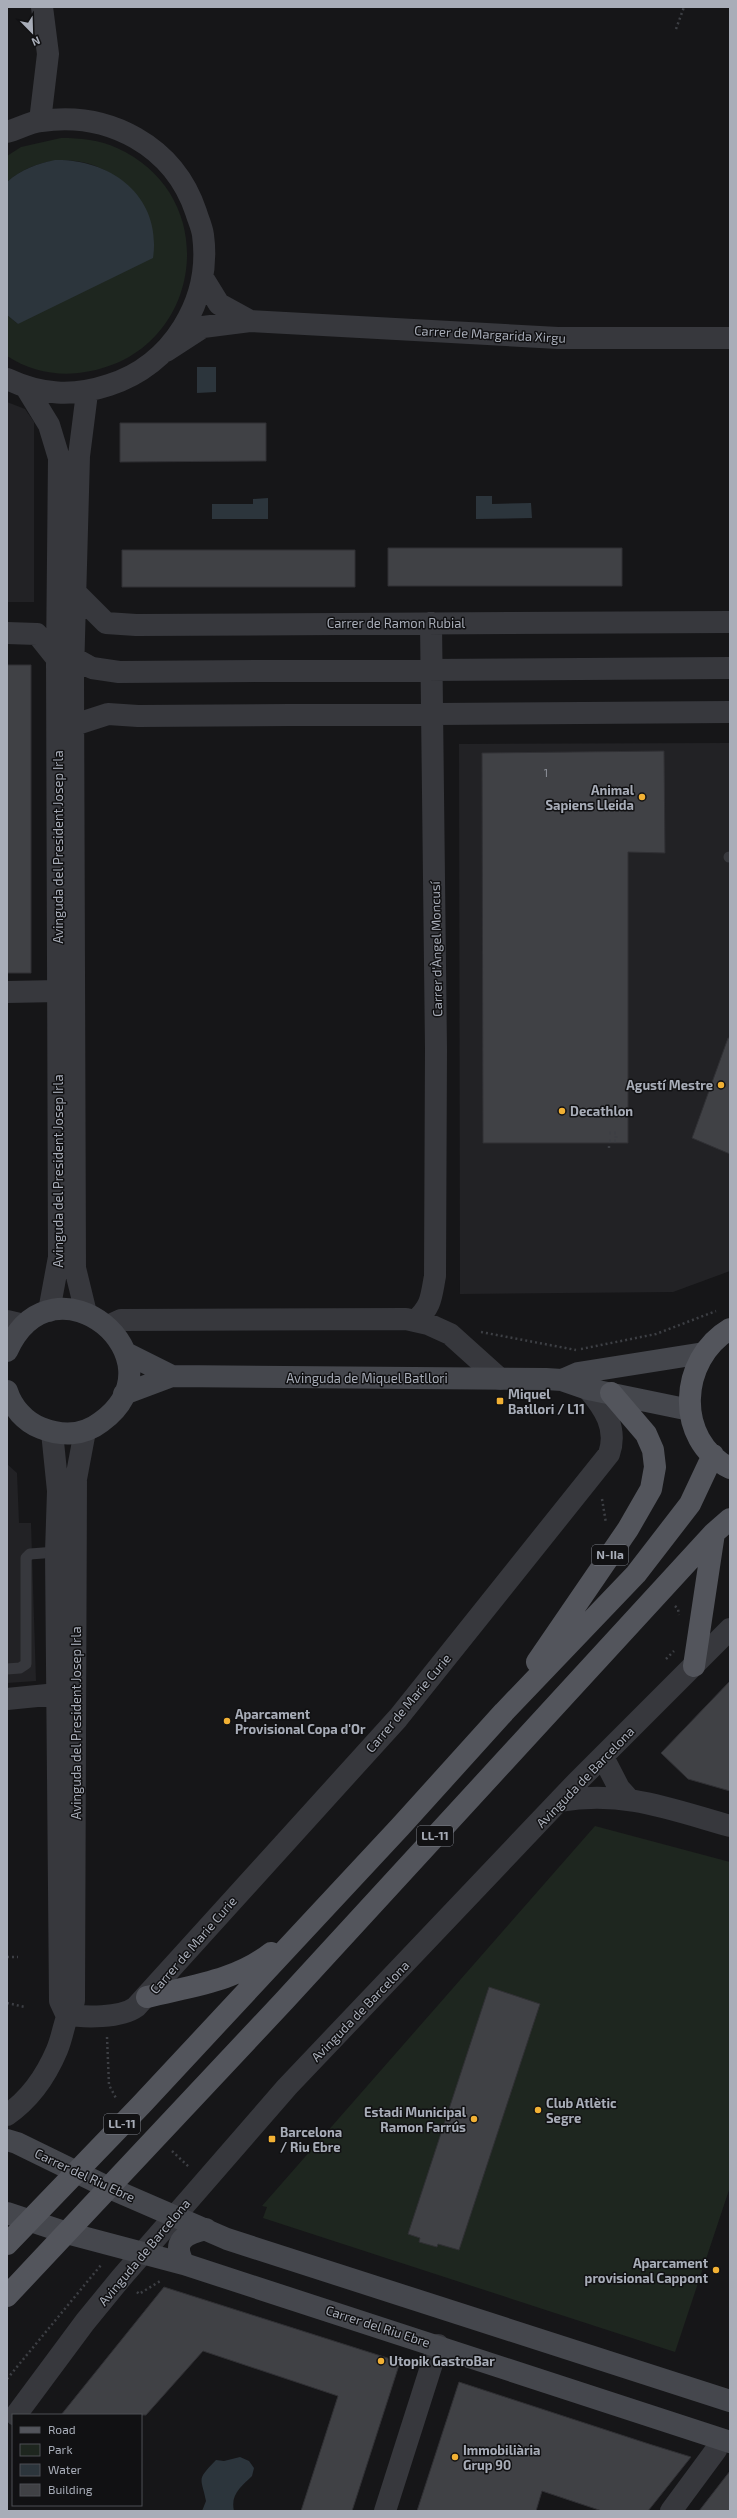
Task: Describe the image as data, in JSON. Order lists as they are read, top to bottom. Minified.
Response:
{"streets":{"main road":["N-IIa","LL-11"],"street":["Carrer de Margarida Xirgu","Carrer de Ramon Rubial","Avinguda del President Josep Irla","Carrer d'Àngel Moncusí","Avinguda de Miquel Batllori","Carrer de Marie Curie","Avinguda de Barcelona","Carrer del Riu Ebre"]},"crossings":[["Carrer de Ramon Rubial","Avinguda del President Josep Irla"],["Carrer de Ramon Rubial","Carrer d'Àngel Moncusí"],["Avinguda del President Josep Irla","Carrer de Marie Curie"],["Avinguda del President Josep Irla","Carrer del Riu Ebre"],["Avinguda de Miquel Batllori","N-IIa"],["Avinguda de Miquel Batllori","Carrer de Marie Curie"],["N-IIa","LL-11"],["Avinguda de Barcelona","Carrer del Riu Ebre"],["LL-11","Carrer del Riu Ebre"]],"places":{"other":["Animal Sapiens Lleida","Agustí Mestre","Decathlon","Aparcament Provisional Copa d'Or","Club Atlètic Segre","Estadi Municipal Ramon Farrús","Aparcament provisional Cappont","Utopik GastroBar","Immobiliària Grup 90"],"transit":["Miquel Batllori / L11","Barcelona / Riu Ebre"]},"house_numbers":["1"],"legend":["Road","Park","Water","Building"],"north":"bottom right"}
